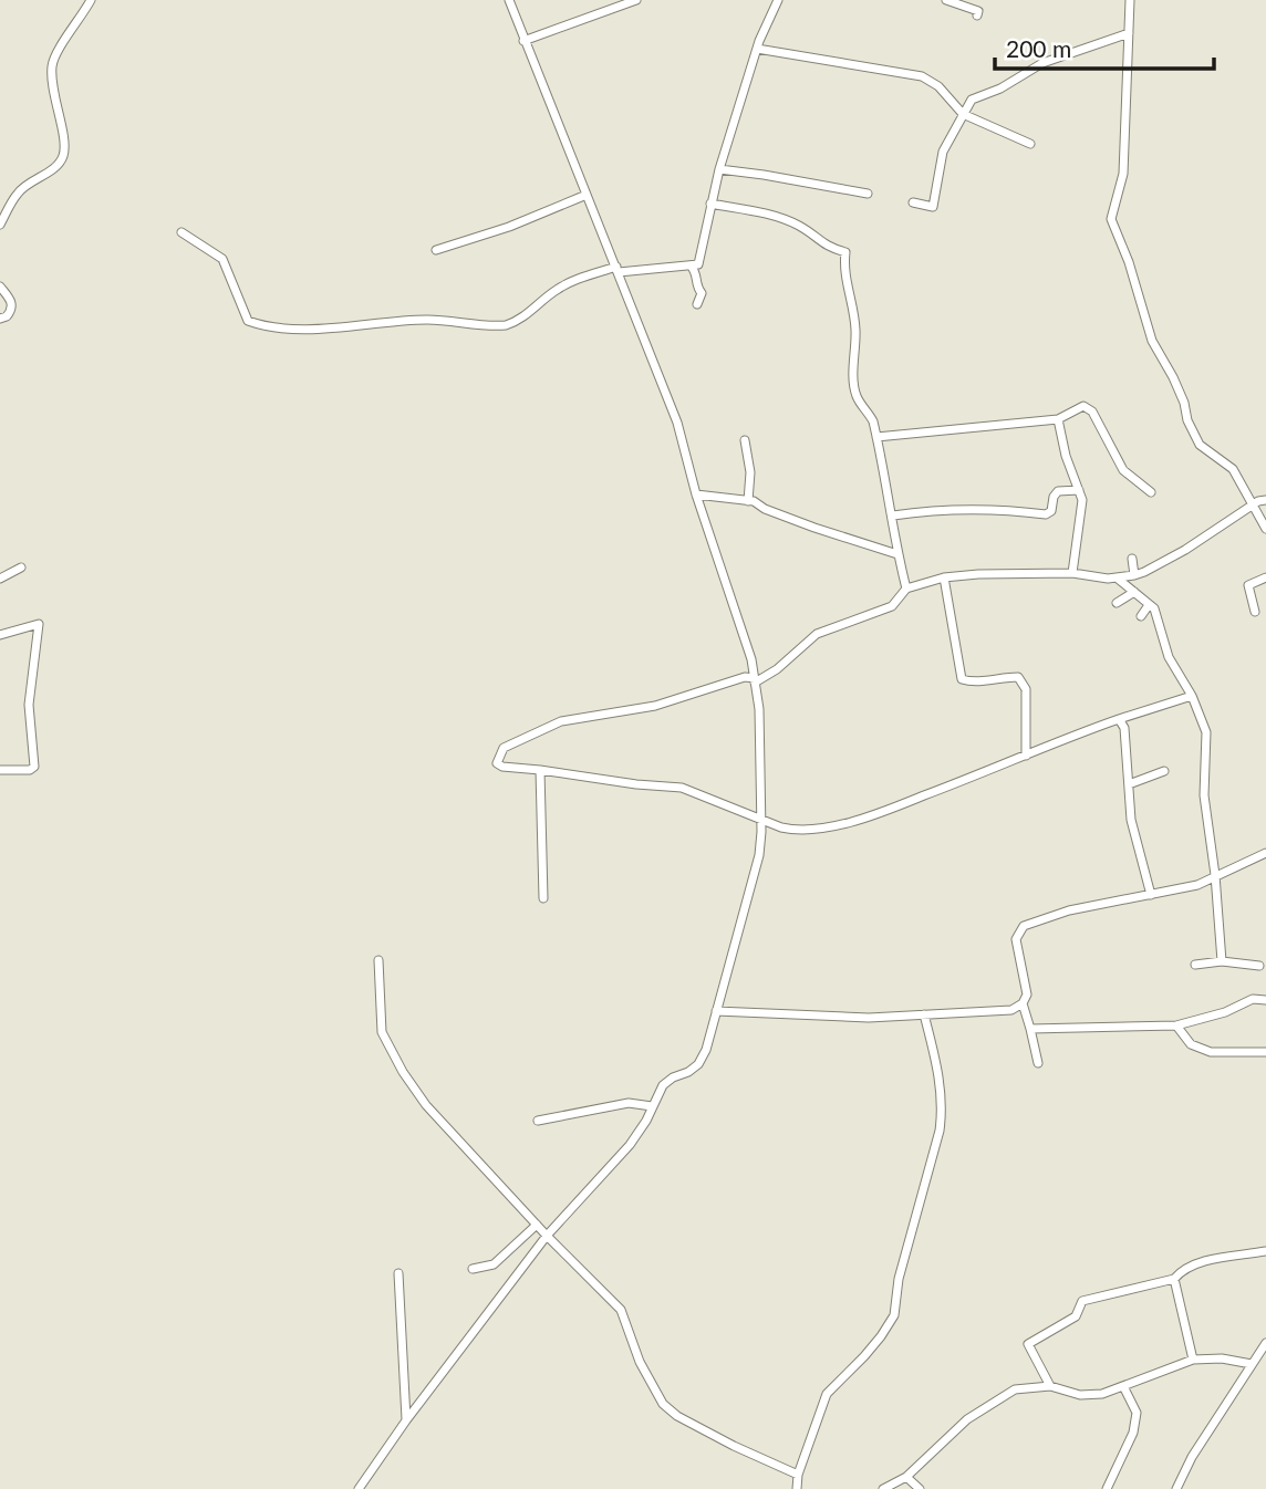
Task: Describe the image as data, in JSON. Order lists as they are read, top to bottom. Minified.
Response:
{"scale_bar":"200 m"}
